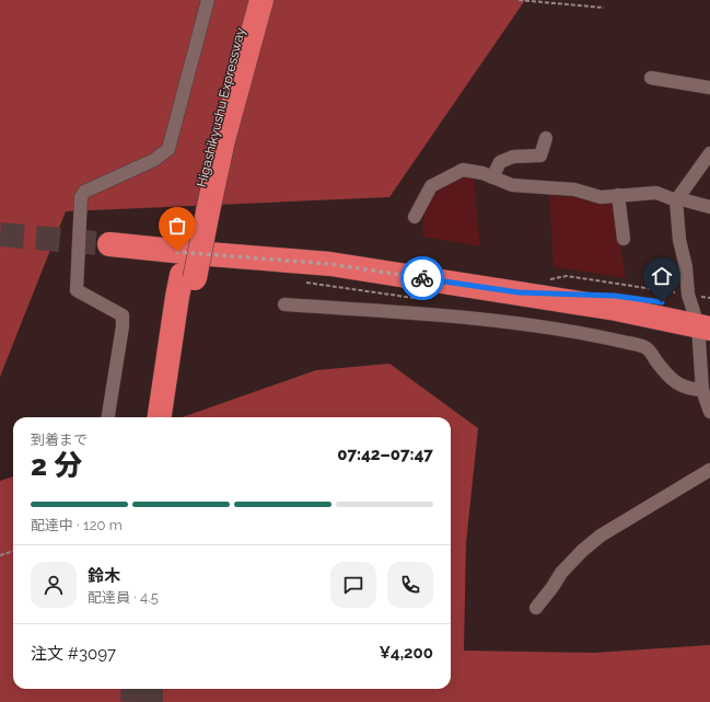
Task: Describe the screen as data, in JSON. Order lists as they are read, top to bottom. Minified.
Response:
{"streets":{"highway":["Higashikyushu Expressway"]},"page":{"heading":["2 分","到着まで","07:42–07:47"],"panel":["鈴木","配達員 · 4.5","注文 #3097","¥4,200"],"bar":"配達中 · 120 m"}}
